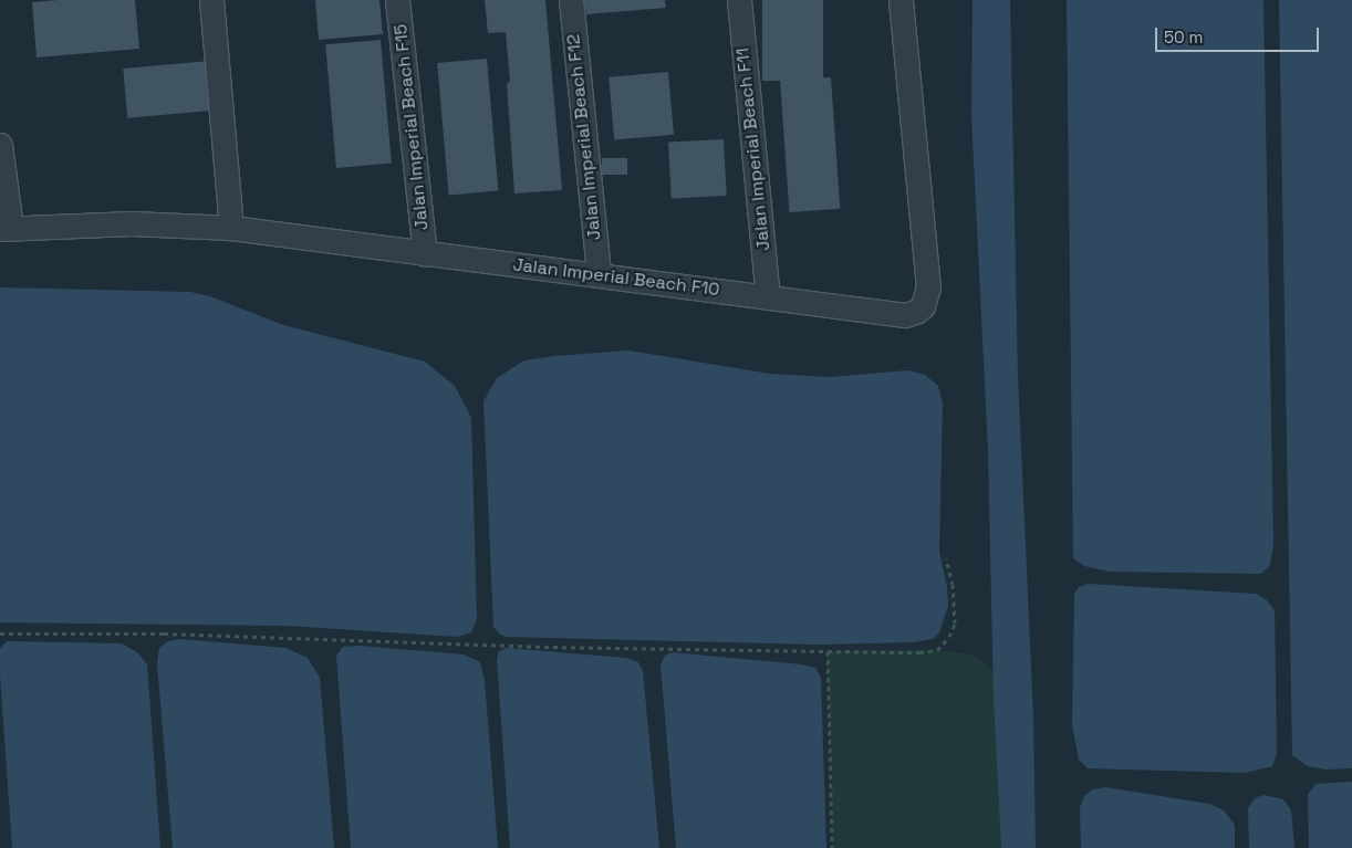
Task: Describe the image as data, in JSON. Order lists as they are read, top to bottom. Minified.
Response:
{"streets":{"street":["Jalan Imperial Beach F15","Jalan Imperial Beach F12","Jalan Imperial Beach F11","Jalan Imperial Beach F10"]},"crossings":[["Jalan Imperial Beach F15","Jalan Imperial Beach F10"],["Jalan Imperial Beach F12","Jalan Imperial Beach F10"],["Jalan Imperial Beach F11","Jalan Imperial Beach F10"]],"scale_bar":"50 m"}
